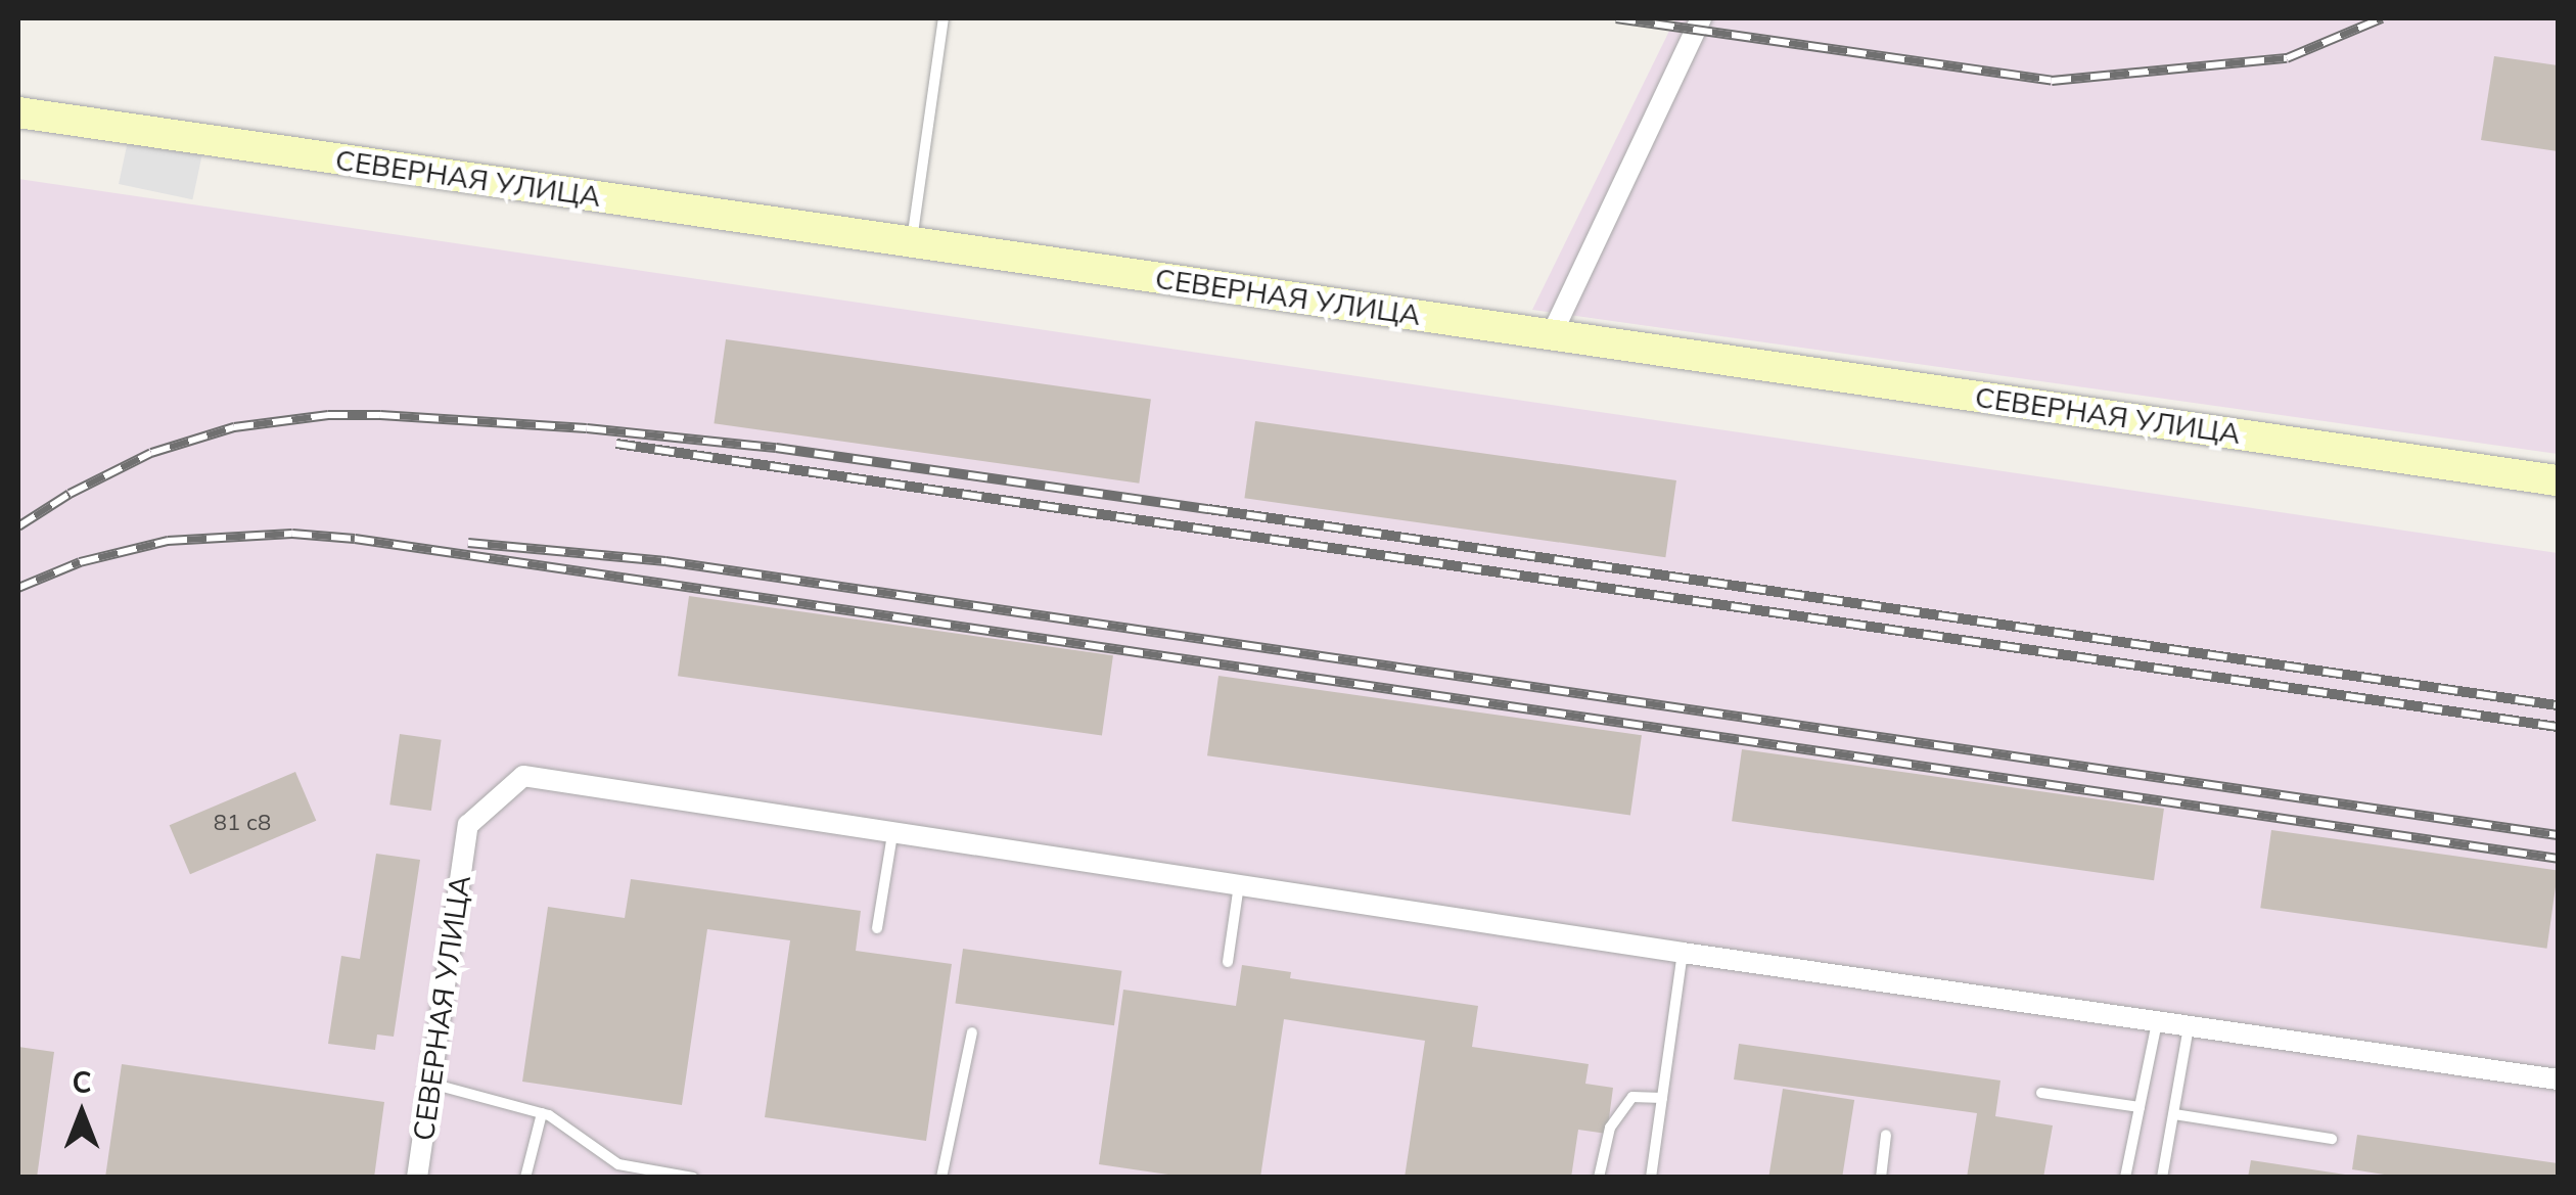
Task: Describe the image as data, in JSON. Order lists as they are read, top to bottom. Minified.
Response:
{"streets":{"main road":["СЕВЕРНАЯ УЛИЦА"]},"house_numbers":["81 с8"],"north":"top"}
